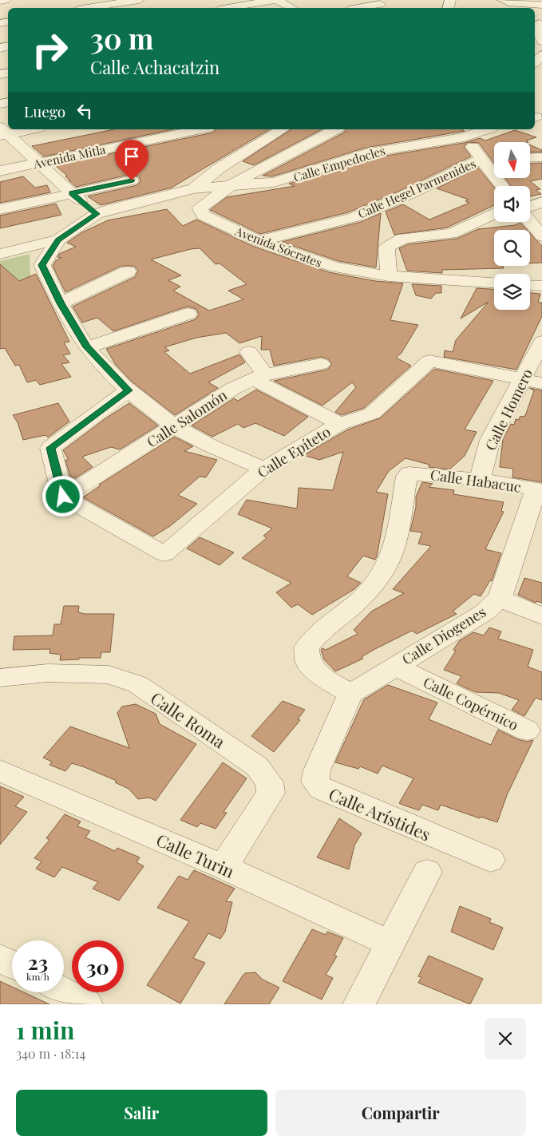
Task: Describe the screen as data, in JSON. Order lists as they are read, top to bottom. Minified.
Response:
{"streets":{"street":["Avenida Mitla","Calle Empedocles","Calle Hegel Parmenides","Avenida Sócrates","Calle Homero","Calle Salomón","Calle Epíteto","Calle Habacuc","Calle Diogenes","Calle Copérnico","Calle Roma","Calle Arístides","Calle Turin"]},"crossings":[["Calle Empedocles","Avenida Sócrates"],["Calle Hegel Parmenides","Avenida Sócrates"],["Calle Homero","Calle Epíteto"],["Calle Homero","Calle Habacuc"],["Calle Salomón","Calle Epíteto"],["Calle Habacuc","Calle Diogenes"],["Calle Habacuc","Calle Arístides"],["Calle Diogenes","Calle Copérnico"],["Calle Diogenes","Calle Arístides"],["Calle Roma","Calle Turin"]],"north":"bottom","page":{"turn":["30 m","Calle Achacatzin"],"then":"Luego","speed":"23 km/h","limit":"30","heading":["1 min","340 m · 18:14"],"buttons":["Salir","Compartir"]}}
